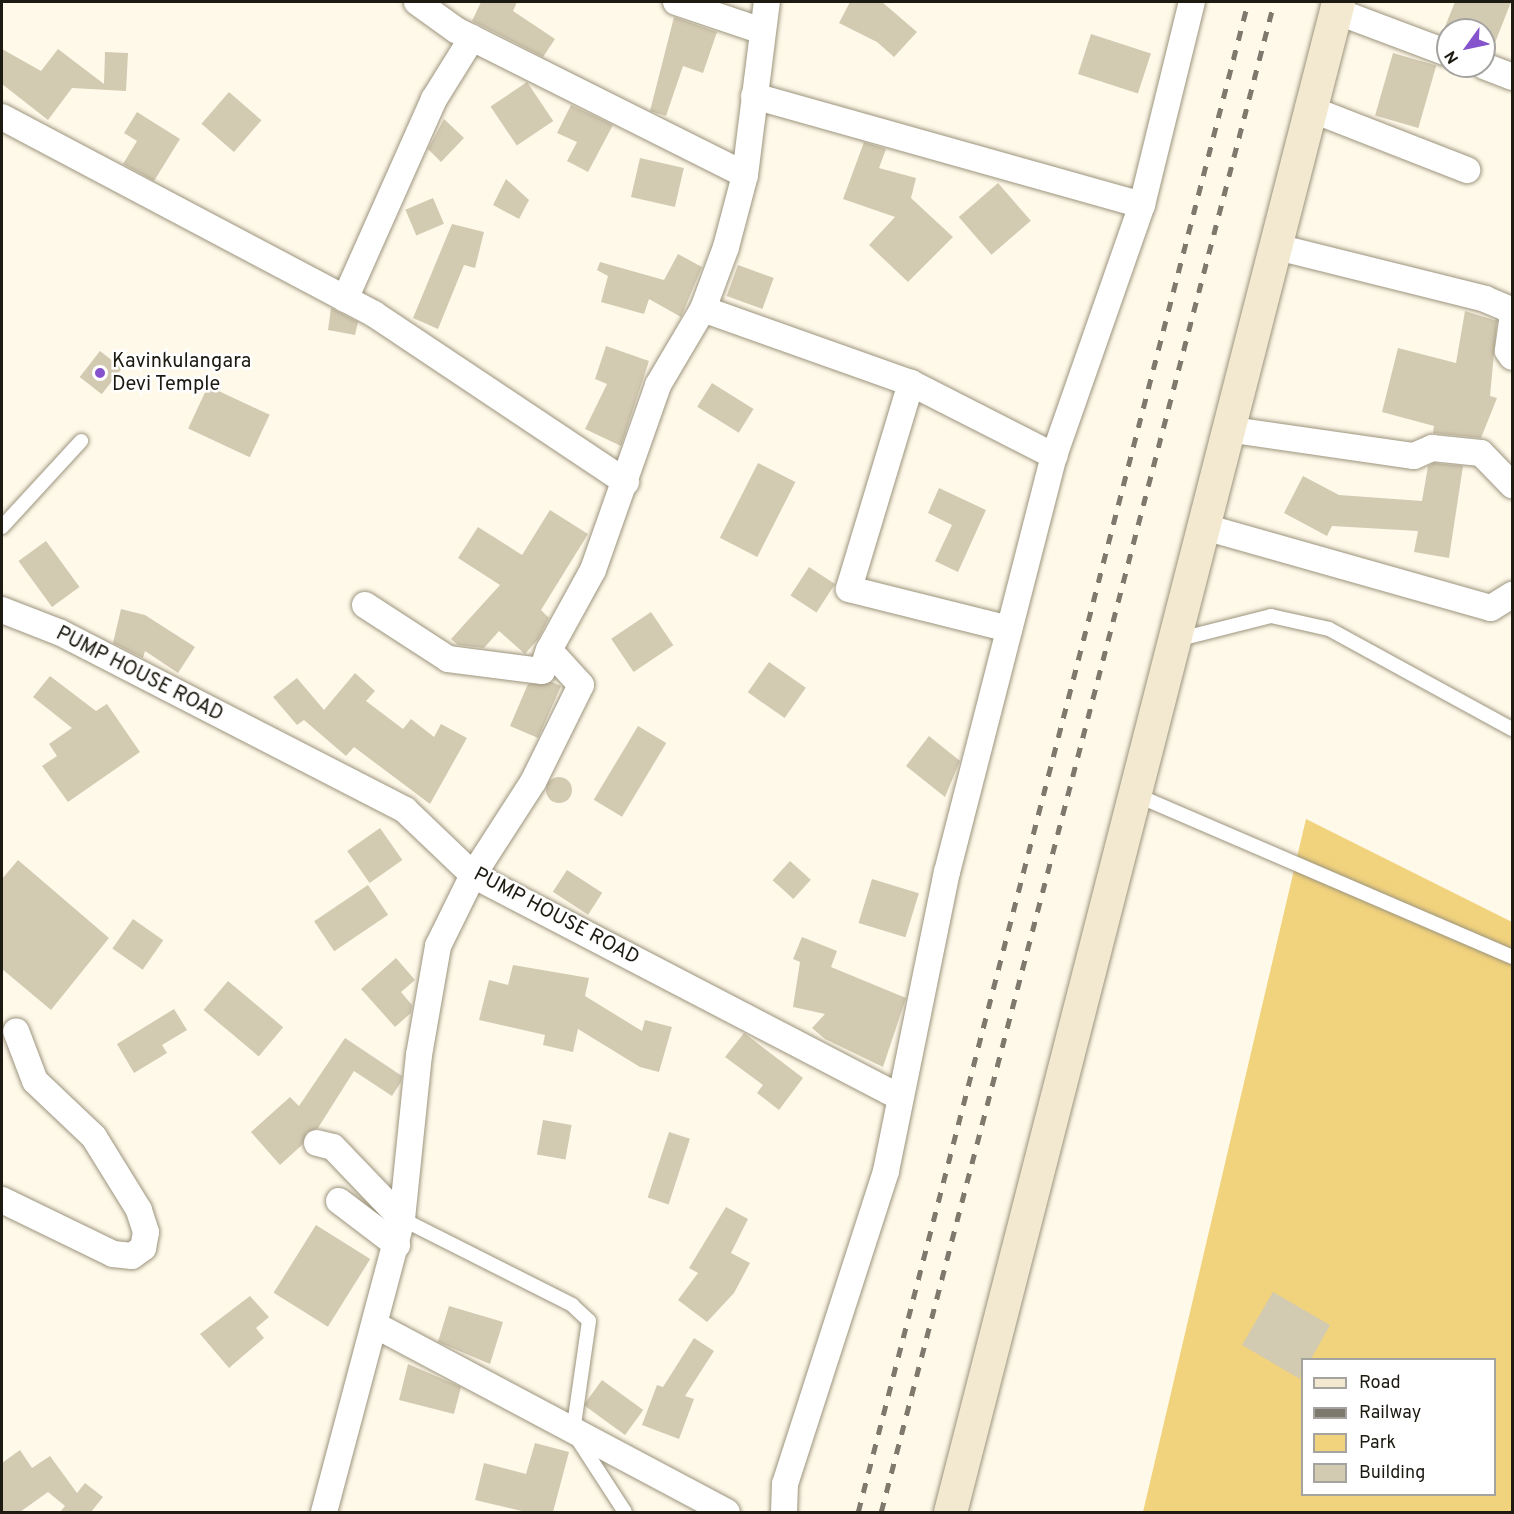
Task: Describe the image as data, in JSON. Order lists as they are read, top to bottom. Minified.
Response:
{"streets":{"street":["PUMP HOUSE ROAD"]},"places":["Kavinkulangara Devi Temple"],"legend":["Road","Railway","Park","Building"],"north":"bottom left"}
